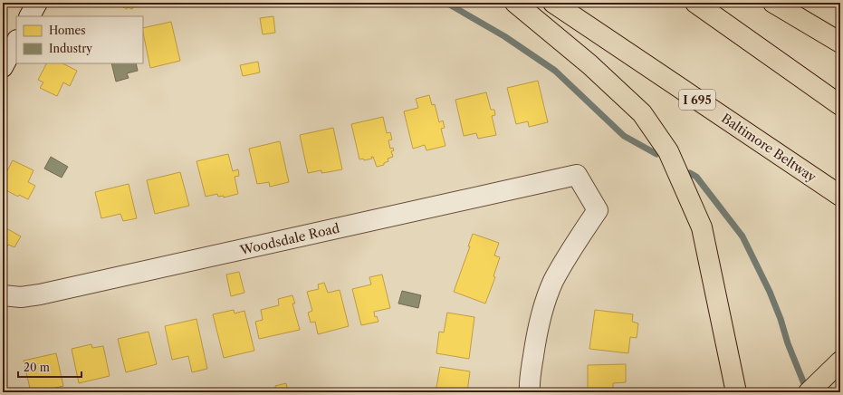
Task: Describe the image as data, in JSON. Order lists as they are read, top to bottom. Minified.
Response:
{"streets":{"highway":["I 695","Baltimore Beltway"],"street":["Woodsdale Road"]},"legend":["Homes","Industry"],"scale_bar":"20 m"}
